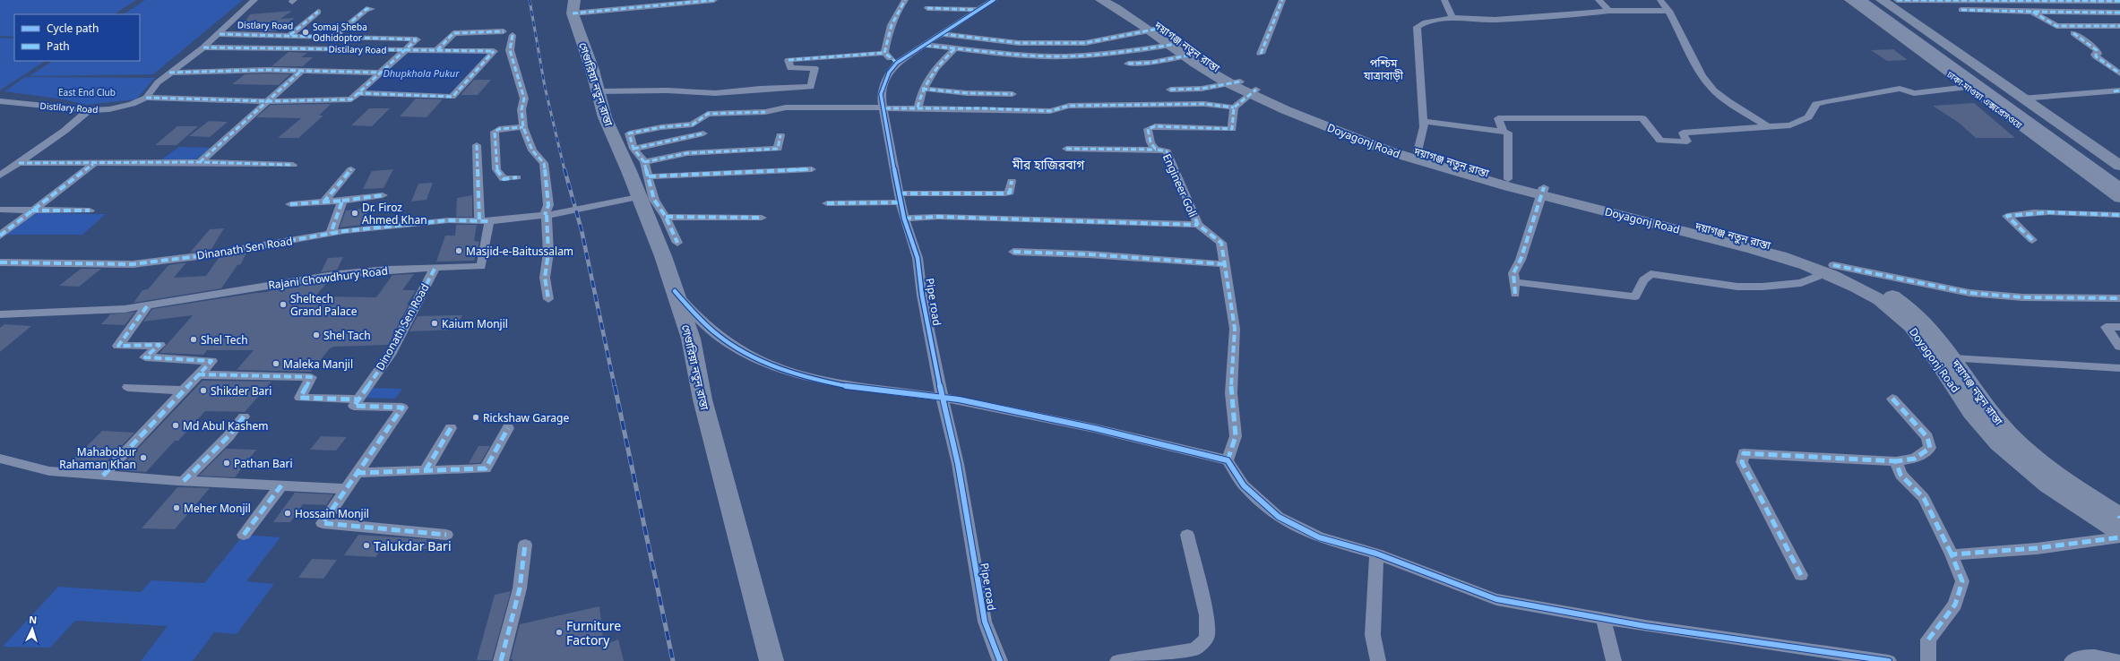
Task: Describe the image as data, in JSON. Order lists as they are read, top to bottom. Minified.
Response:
{"streets":{"main road":["দয়াগঞ্জ নতুন রাস্তা","গেণ্ডারিয়া নতুন রাস্তা","ঢাকা-মাওয়া এক্সপ্রেসওয়ে","Doyagonj Road"],"street":["Distlary Road","Distilary Road","Engineer Goli","Dinanath Sen Road","Rajani Chowdhury Road","Pipe road","Dinonath Sen Road"]},"crossings":[["Distlary Road","Distilary Road"],["দয়াগঞ্জ নতুন রাস্তা","Doyagonj Road"],["Dinanath Sen Road","Rajani Chowdhury Road"],["Rajani Chowdhury Road","Dinonath Sen Road"]],"districts":["পশ্চিম যাত্রাবাড়ী","মীর হাজিরবাগ"],"water":["Dhupkhola Pukur"],"parks":["East End Club"],"places":["Somaj Sheba Odhidoptor","Dr. Firoz Ahmed Khan","Masjid-e-Baitussalam","Sheltech Grand Palace","Kaium Monjil","Shel Tach","Shel Tech","Maleka Manjil","Shikder Bari","Rickshaw Garage","Md Abul Kashem","Mahabobur Rahaman Khan","Pathan Bari","Meher Monjil","Hossain Monjil","Talukdar Bari","Furniture Factory"],"legend":["Cycle path","Path"],"north":"top"}
